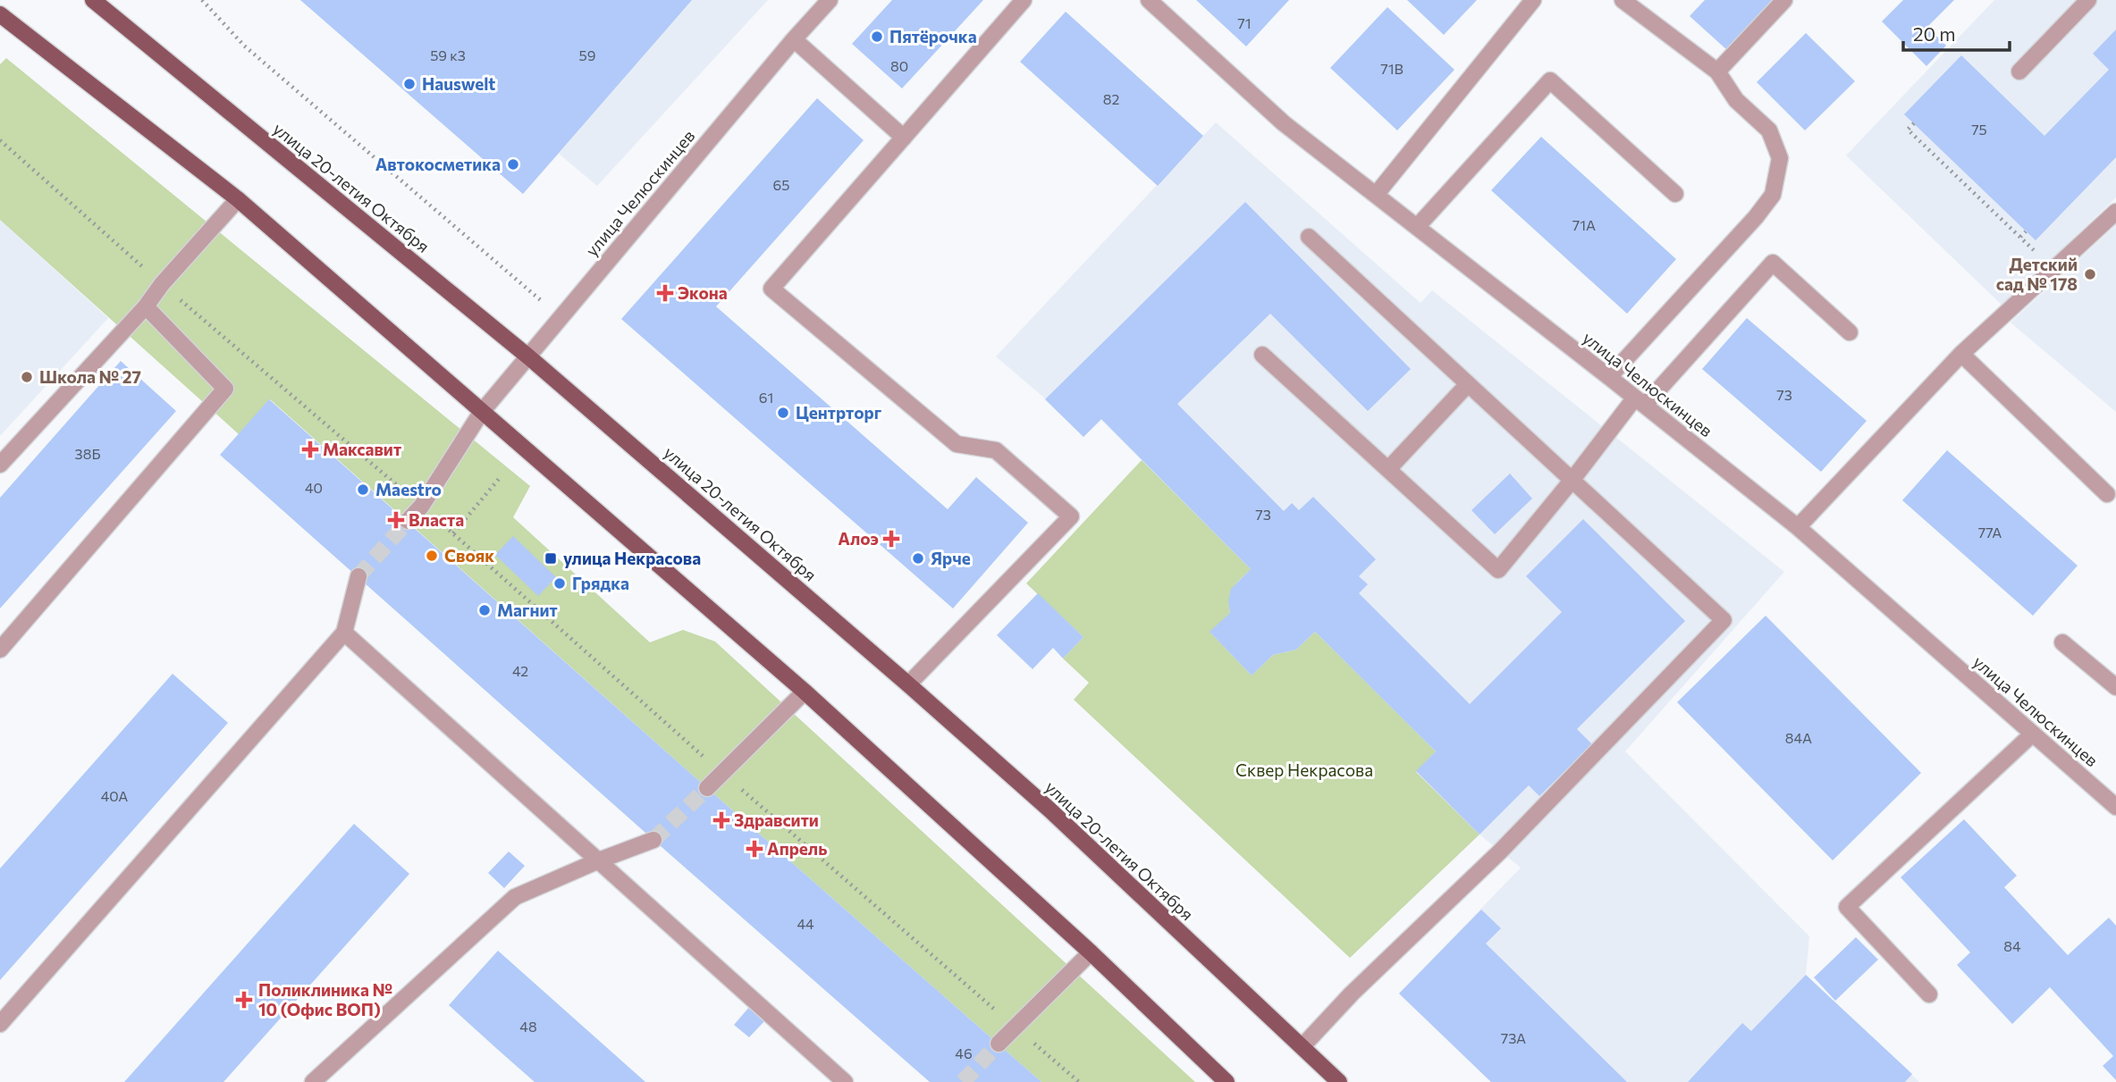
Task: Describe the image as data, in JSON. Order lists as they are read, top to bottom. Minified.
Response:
{"streets":{"main road":["улица 20-летия Октября"],"street":["улица Челюскинцев"]},"crossings":[["улица 20-летия Октября","улица Челюскинцев"]],"parks":["Сквер Некрасова"],"places":{"other":["Пятёрочка","Hauswelt","Автокосметика","Детский сад № 178","Школа № 27","Центрторг","Maestro","Свояк","Ярче","Грядка","Магнит"],"health":["Экона","Максавит","Власта","Алоэ","Здравсити","Апрель","Поликлиника № 10 (Офис ВОП)"],"transit":["улица Некрасова"]},"house_numbers":["71","59 к3","59","80","71В","82","75","65","71А","73","61","38Б","40","73","77А","42","84А","40А","44","84","48","73А","46"],"scale_bar":"20 m"}
